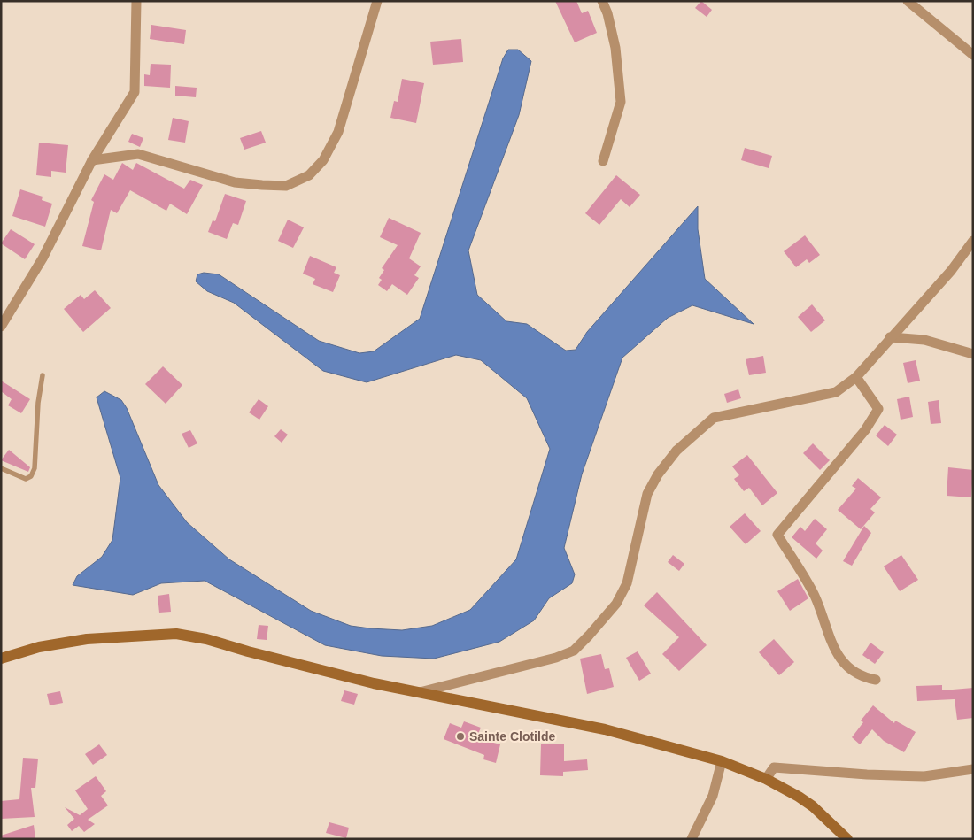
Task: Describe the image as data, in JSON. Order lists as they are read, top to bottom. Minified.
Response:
{"places":["Sainte Clotilde"]}
